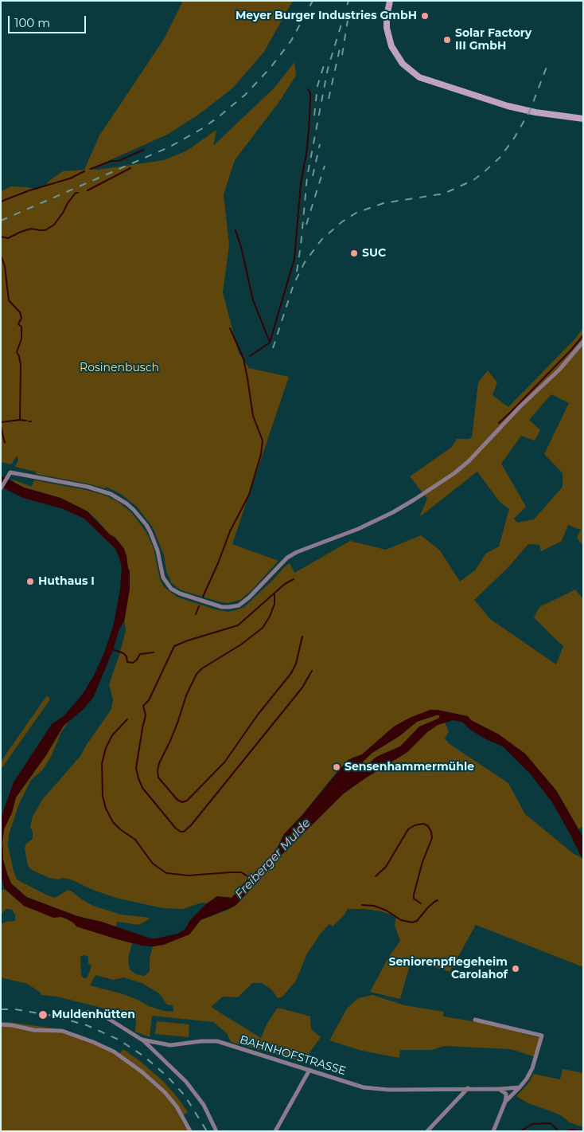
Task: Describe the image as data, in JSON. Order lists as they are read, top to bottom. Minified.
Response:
{"streets":{"street":["BAHNHOFSTRASSE"]},"water":["Freiberger Mulde"],"parks":["Rosinenbusch"],"places":["Meyer Burger Industries GmbH","Solar Factory III GmbH","SUC","Huthaus I","Sensenhammermühle","Seniorenpflegeheim Carolahof","Muldenhütten"],"scale_bar":"100 m"}
